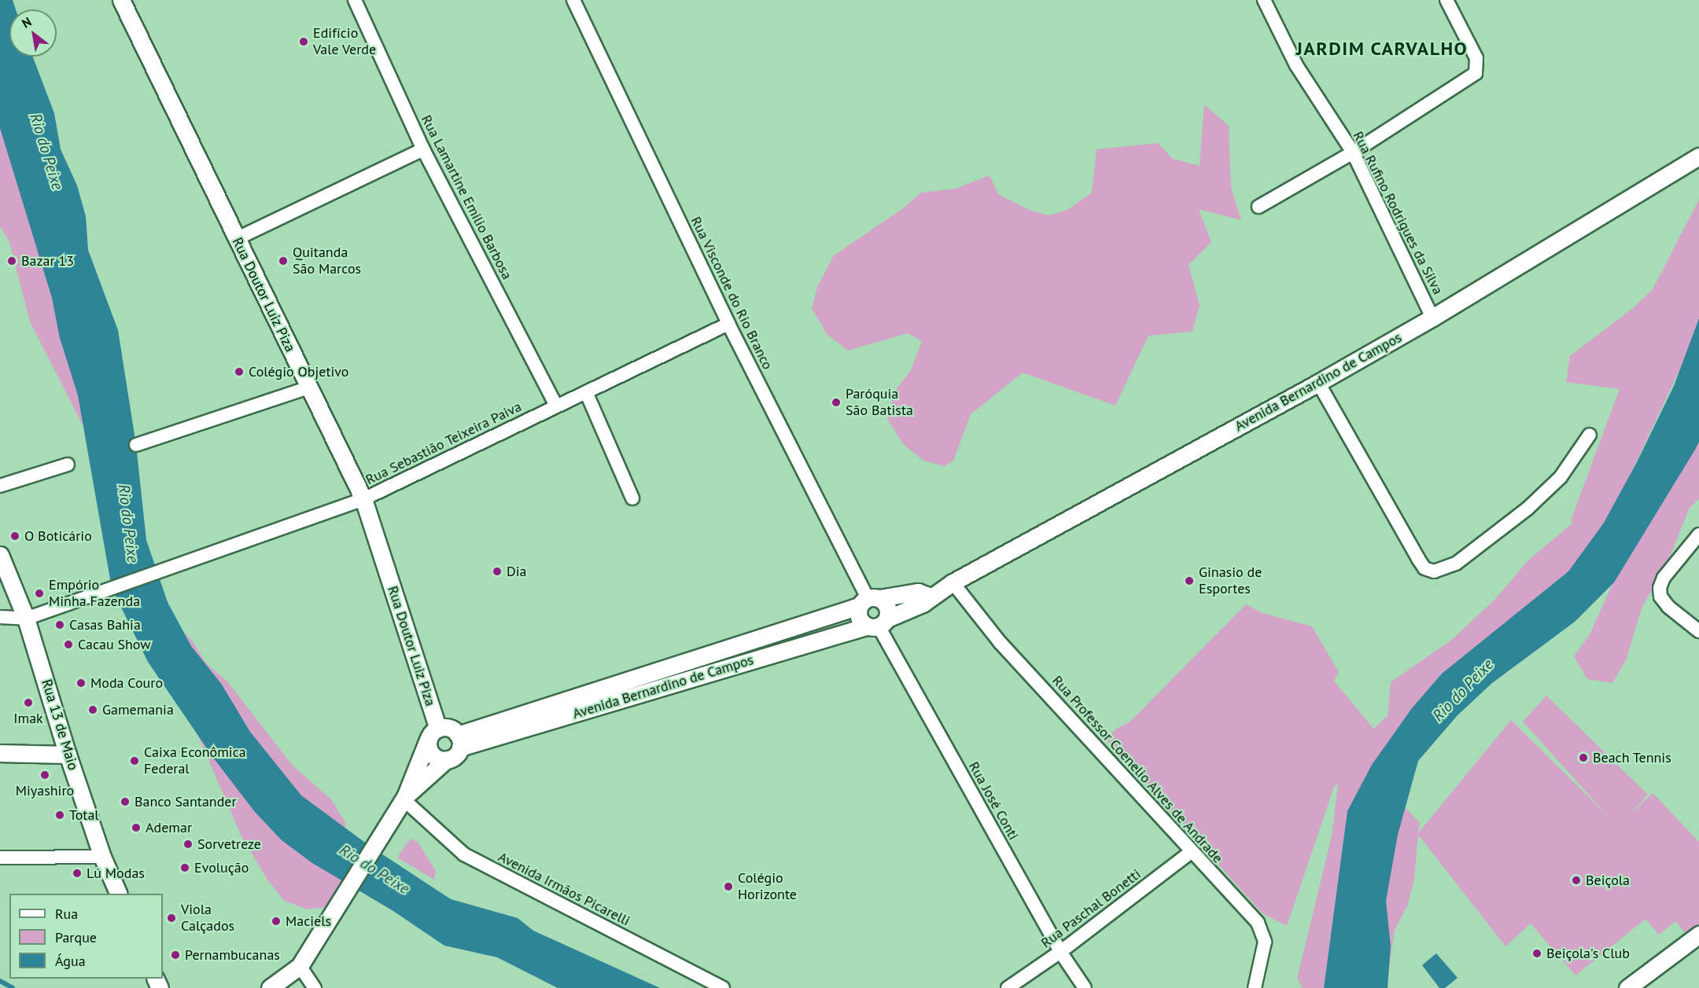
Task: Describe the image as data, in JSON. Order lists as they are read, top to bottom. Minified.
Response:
{"streets":{"street":["Rua Lamartine Emilio Barbosa","Rua Rufino Rodrigues da Silva","Rua Visconde do Rio Branco","Rua Doutor Luiz Piza","Avenida Bernardino de Campos","Rua Sebastião Teixeira Paiva","Rua 13 de Maio","Rua Professor Coenelio Alves de Andrade","Rua José Conti","Avenida Irmãos Picarelli","Rua Paschal Bonetti"]},"crossings":[["Rua Lamartine Emilio Barbosa","Rua Sebastião Teixeira Paiva"],["Rua Rufino Rodrigues da Silva","Avenida Bernardino de Campos"],["Rua Visconde do Rio Branco","Avenida Bernardino de Campos"],["Rua Visconde do Rio Branco","Rua Sebastião Teixeira Paiva"],["Rua Doutor Luiz Piza","Avenida Bernardino de Campos"],["Rua Doutor Luiz Piza","Rua Sebastião Teixeira Paiva"],["Avenida Bernardino de Campos","Rua Professor Coenelio Alves de Andrade"],["Avenida Bernardino de Campos","Rua José Conti"],["Rua Sebastião Teixeira Paiva","Rua 13 de Maio"],["Rua Professor Coenelio Alves de Andrade","Rua Paschal Bonetti"],["Rua José Conti","Rua Paschal Bonetti"]],"districts":["JARDIM CARVALHO"],"water":["Rio do Peixe"],"places":["Edifício Vale Verde","Bazar 13","Quitanda São Marcos","Colégio Objetivo","Paróquia São Batista","O Boticário","Dia","Ginasio de Esportes","Empório Minha Fazenda","Casas Bahia","Cacau Show","Moda Couro","Imak","Gamemania","Beach Tennis","Caixa Econômica Federal","Miyashiro","Banco Santander","Total","Ademar","Sorvetreze","Evolução","Lú Modas","Beiçola","Colégio Horizonte","Viola Calçados","Maciels","Beiçola's Club","Pernambucanas"],"legend":["Rua","Parque","Água"],"north":"top left"}
